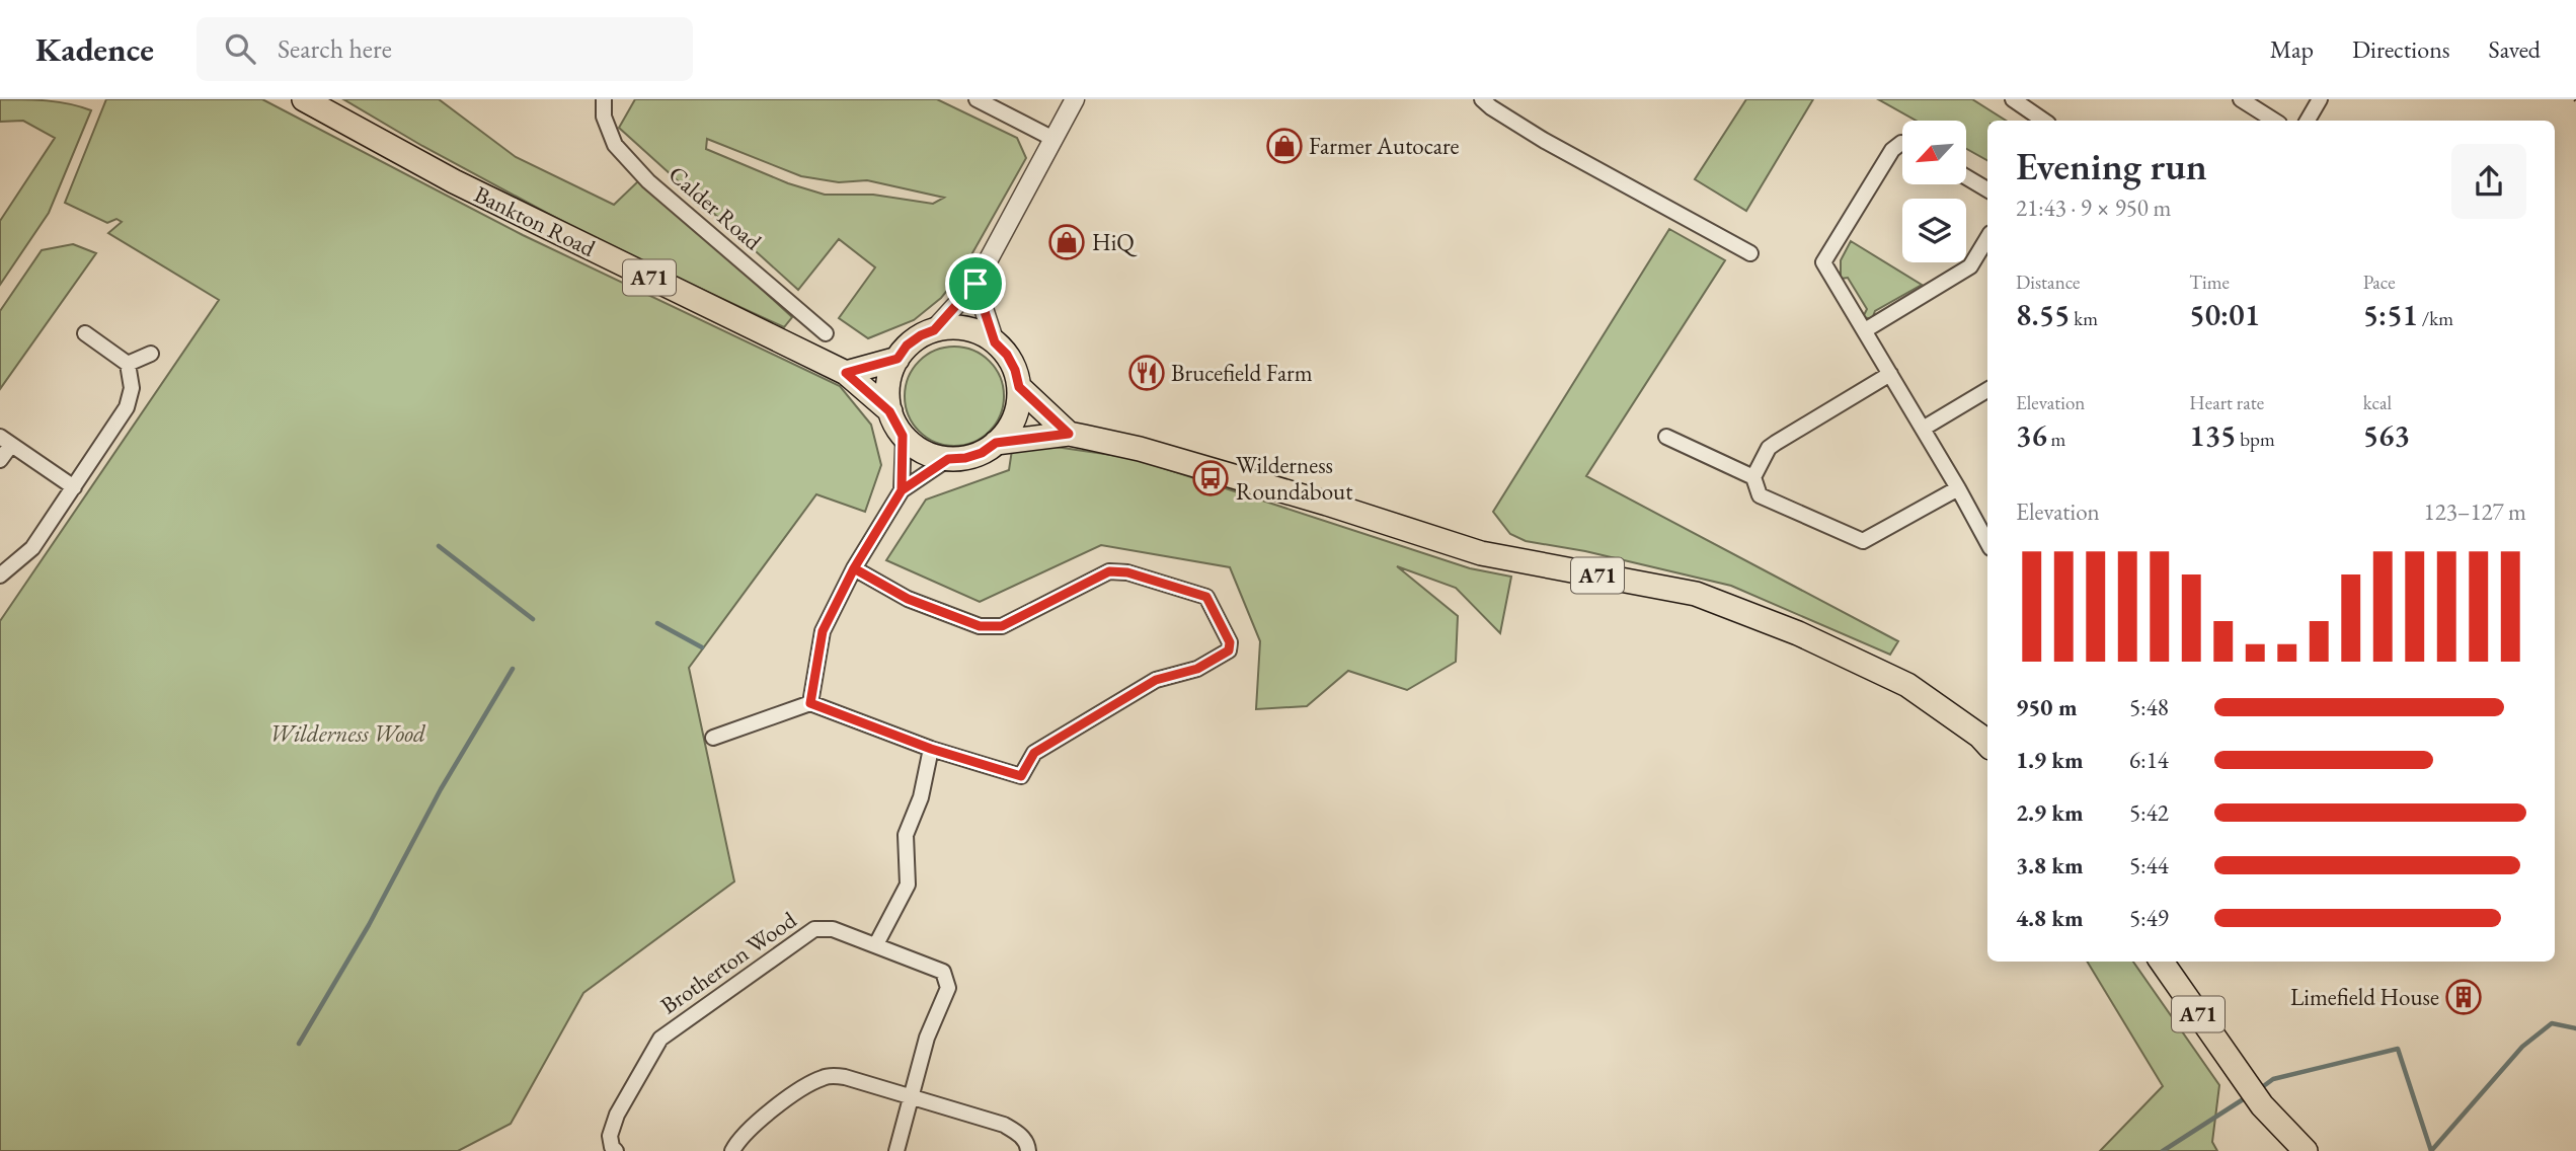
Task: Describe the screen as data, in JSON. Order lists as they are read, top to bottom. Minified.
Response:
{"streets":{"main road":["Bankton Road","A71"],"street":["Calder Road","Brotherton Wood"]},"crossings":[["Bankton Road","A71"]],"parks":["Wilderness Wood"],"places":{"shop":["Farmer Autocare","HiQ"],"restaurant":["Brucefield Farm"],"bus stop":["Wilderness Roundabout"],"building":["Limefield House"]},"north":"bottom left","page":{"header":"Kadence","search":"Search here","nav":["Map","Directions","Saved"],"heading":["Evening run","21:43 · 9 × 950 m"],"stats":[["Distance","8.55 km"],["Time","50:01"],["Pace","5:51 /km"],["Elevation","36 m"],["Heart rate","135 bpm"],["kcal","563"]],"chart":["Elevation","123–127 m"],"list":[{"name":"950 m","note":"5:48"},{"name":"1.9 km","note":"6:14"},{"name":"2.9 km","note":"5:42"},{"name":"3.8 km","note":"5:44"},{"name":"4.8 km","note":"5:49"}]}}
